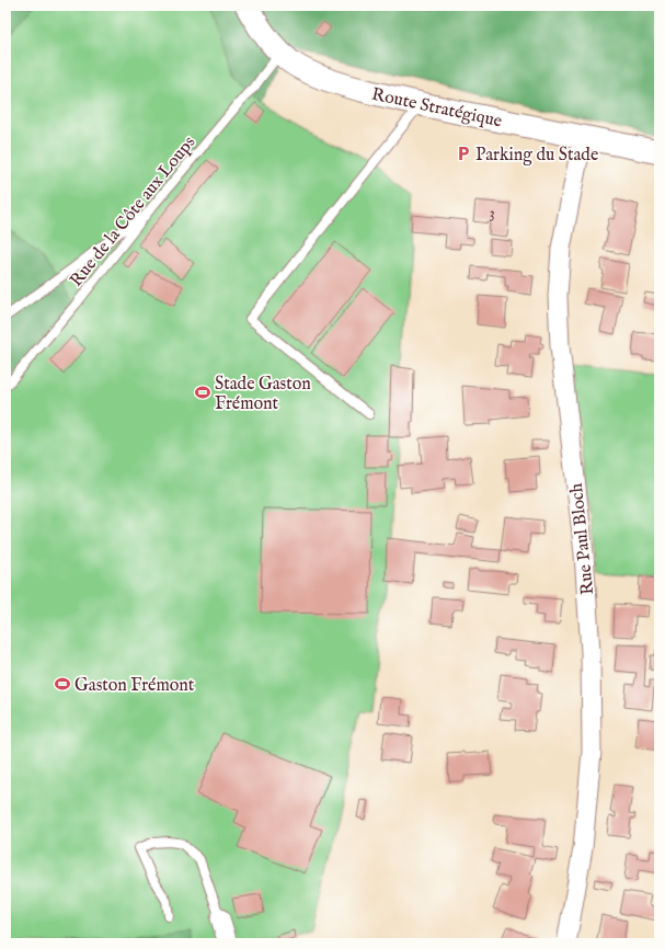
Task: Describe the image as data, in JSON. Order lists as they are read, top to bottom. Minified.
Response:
{"streets":{"street":["Route Stratégique","Rue Paul Bloch"],"lane":["Rue de la Côte aux Loups"]},"crossings":[["Route Stratégique","Rue de la Côte aux Loups"],["Route Stratégique","Rue Paul Bloch"]],"places":{"parking":["Parking du Stade"],"sports":["Stade Gaston Frémont","Gaston Frémont"]},"house_numbers":["3"]}
